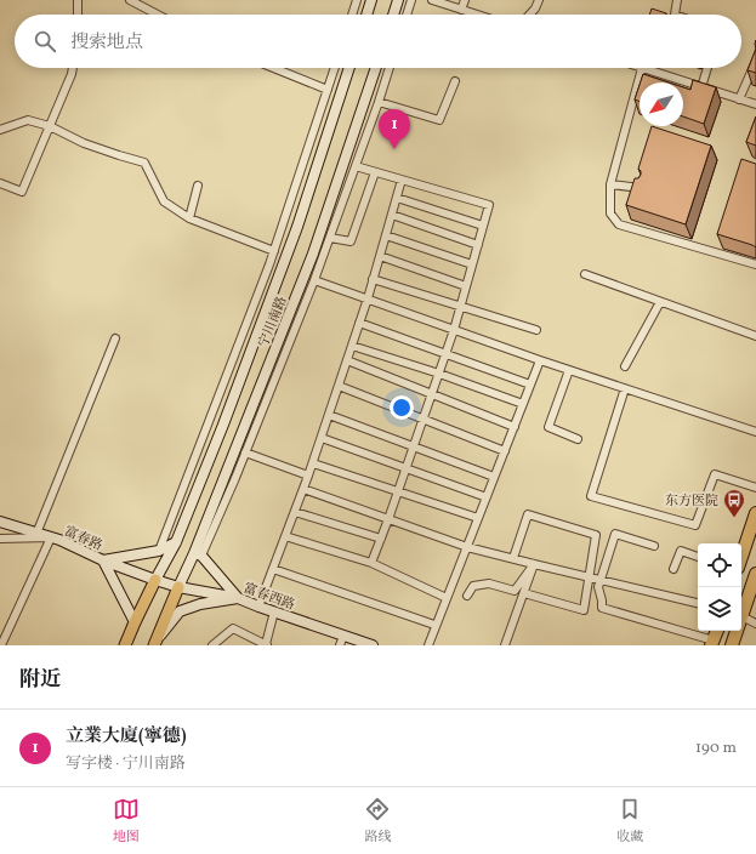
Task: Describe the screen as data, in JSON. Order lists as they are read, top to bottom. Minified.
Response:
{"streets":{"main road":["宁川南路","富春路","富春西路"]},"crossings":[["宁川南路","富春路"],["宁川南路","富春西路"],["富春路","富春西路"]],"places":{"bus stop":["东方医院"]},"north":"bottom left","page":{"search":"搜索地点","pins":"1","heading":"附近","list":[{"mark":"1","name":"立業大廈(寧德)","note":"写字楼 · 宁川南路","value":"190 m"}],"nav":["地图","路线","收藏"]}}
